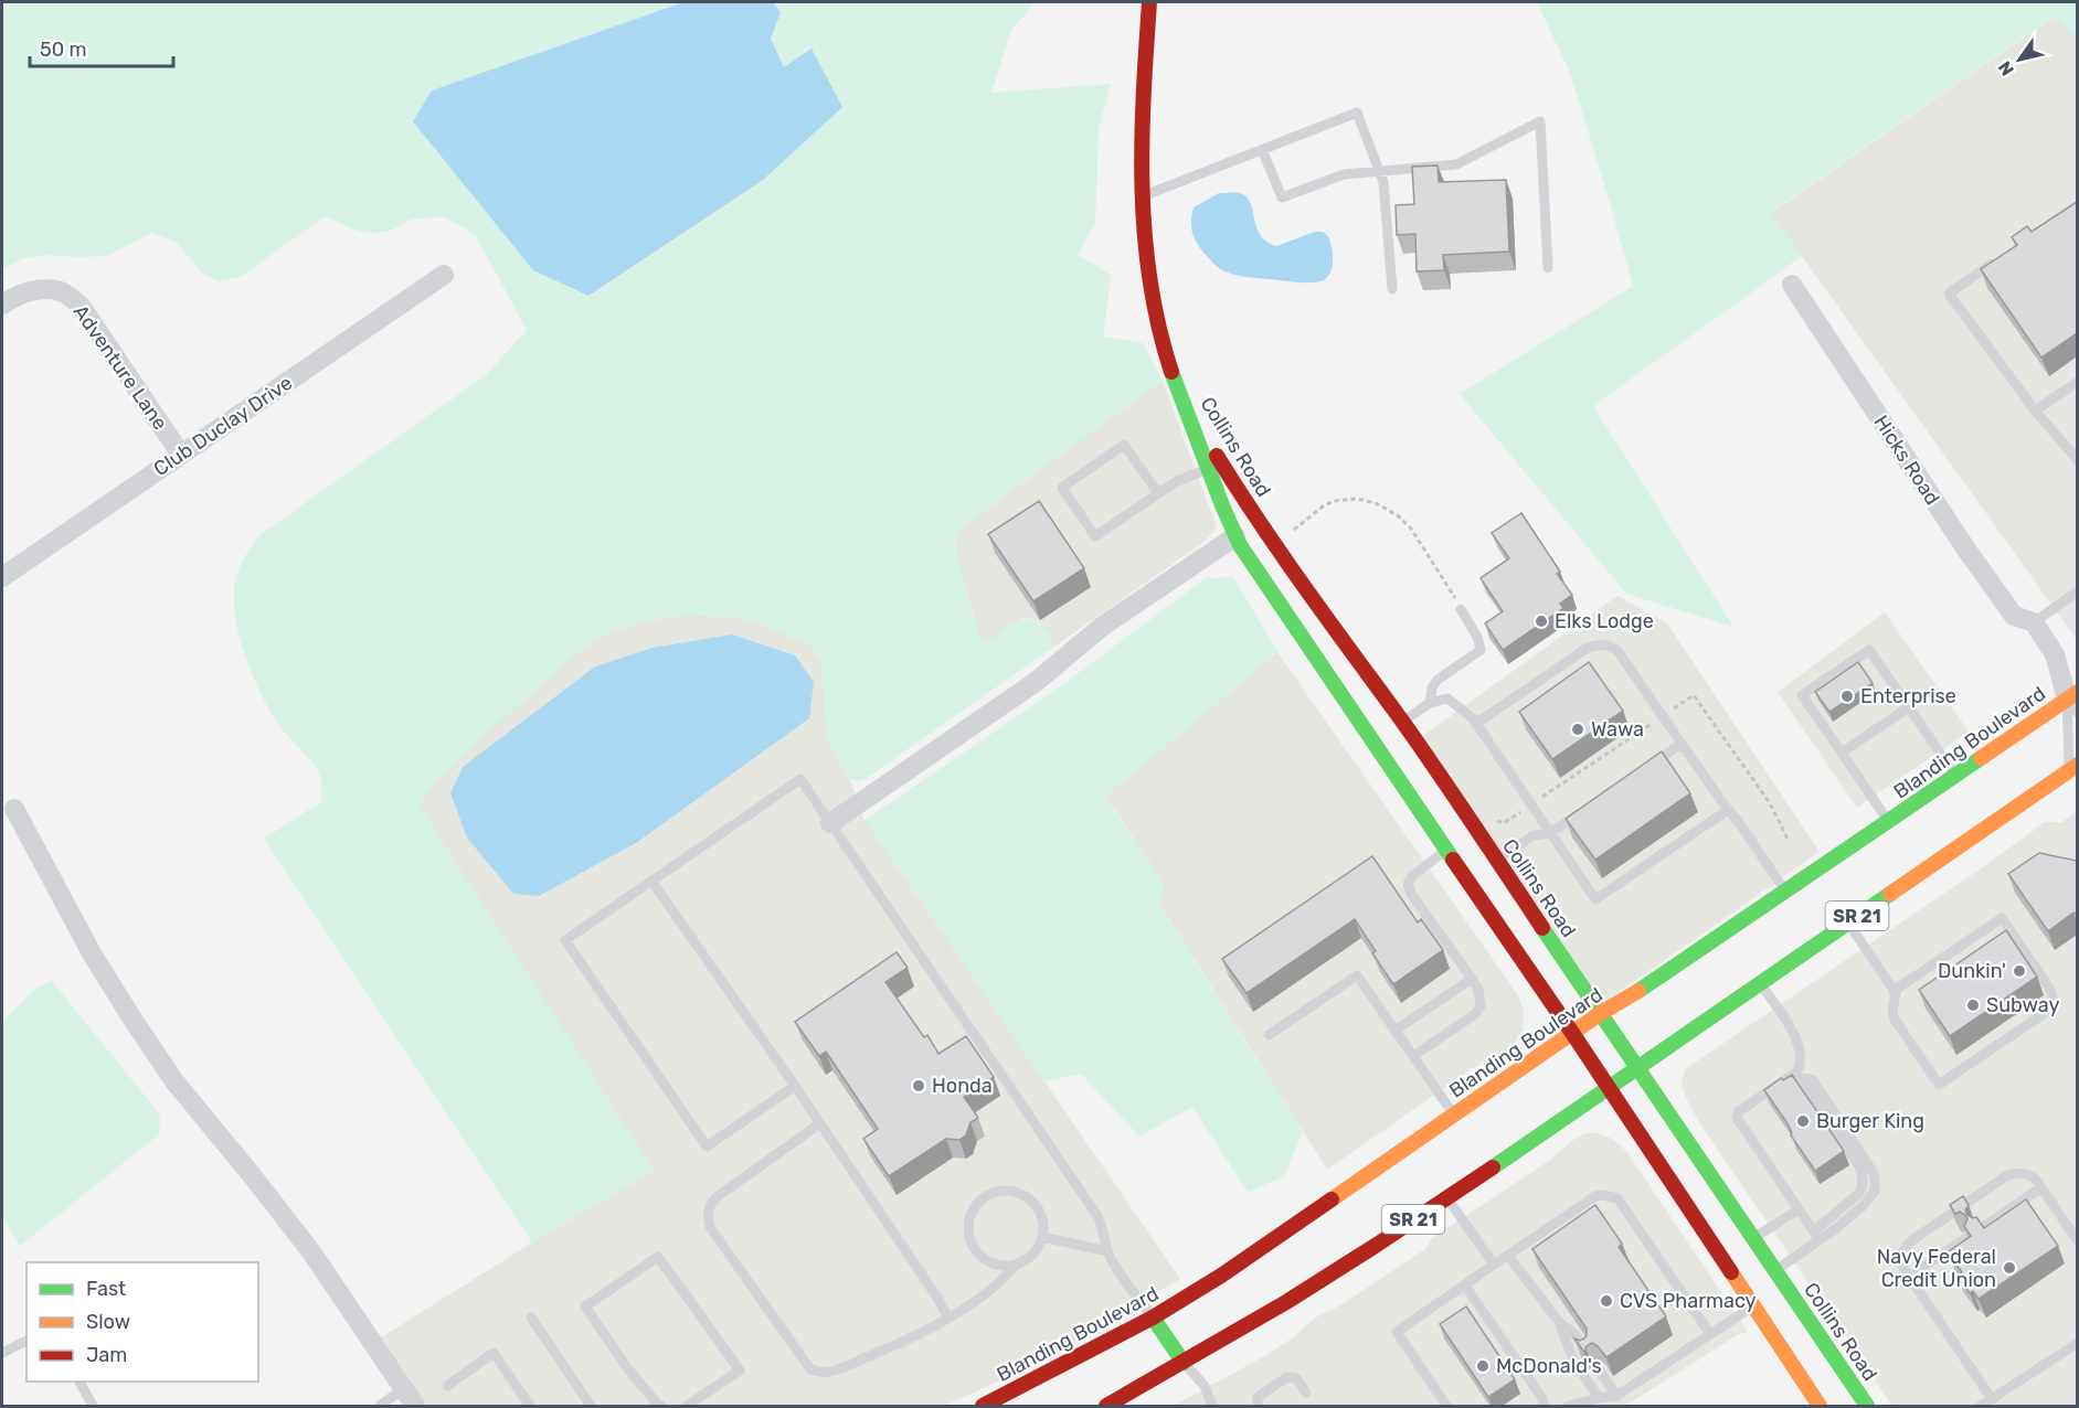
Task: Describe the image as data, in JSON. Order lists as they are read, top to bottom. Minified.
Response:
{"streets":{"main road":["Collins Road","Blanding Boulevard","SR 21"],"street":["Adventure Lane","Club Duclay Drive","Hicks Road"]},"crossings":[["Adventure Lane","Club Duclay Drive"],["Collins Road","Blanding Boulevard"],["Collins Road","SR 21"],["Hicks Road","Blanding Boulevard"]],"places":["Elks Lodge","Enterprise","Wawa","Dunkin'","Subway","Honda","Burger King","Navy Federal Credit Union","CVS Pharmacy","McDonald's"],"legend":["Fast","Slow","Jam"],"scale_bar":"50 m","north":"bottom left"}
